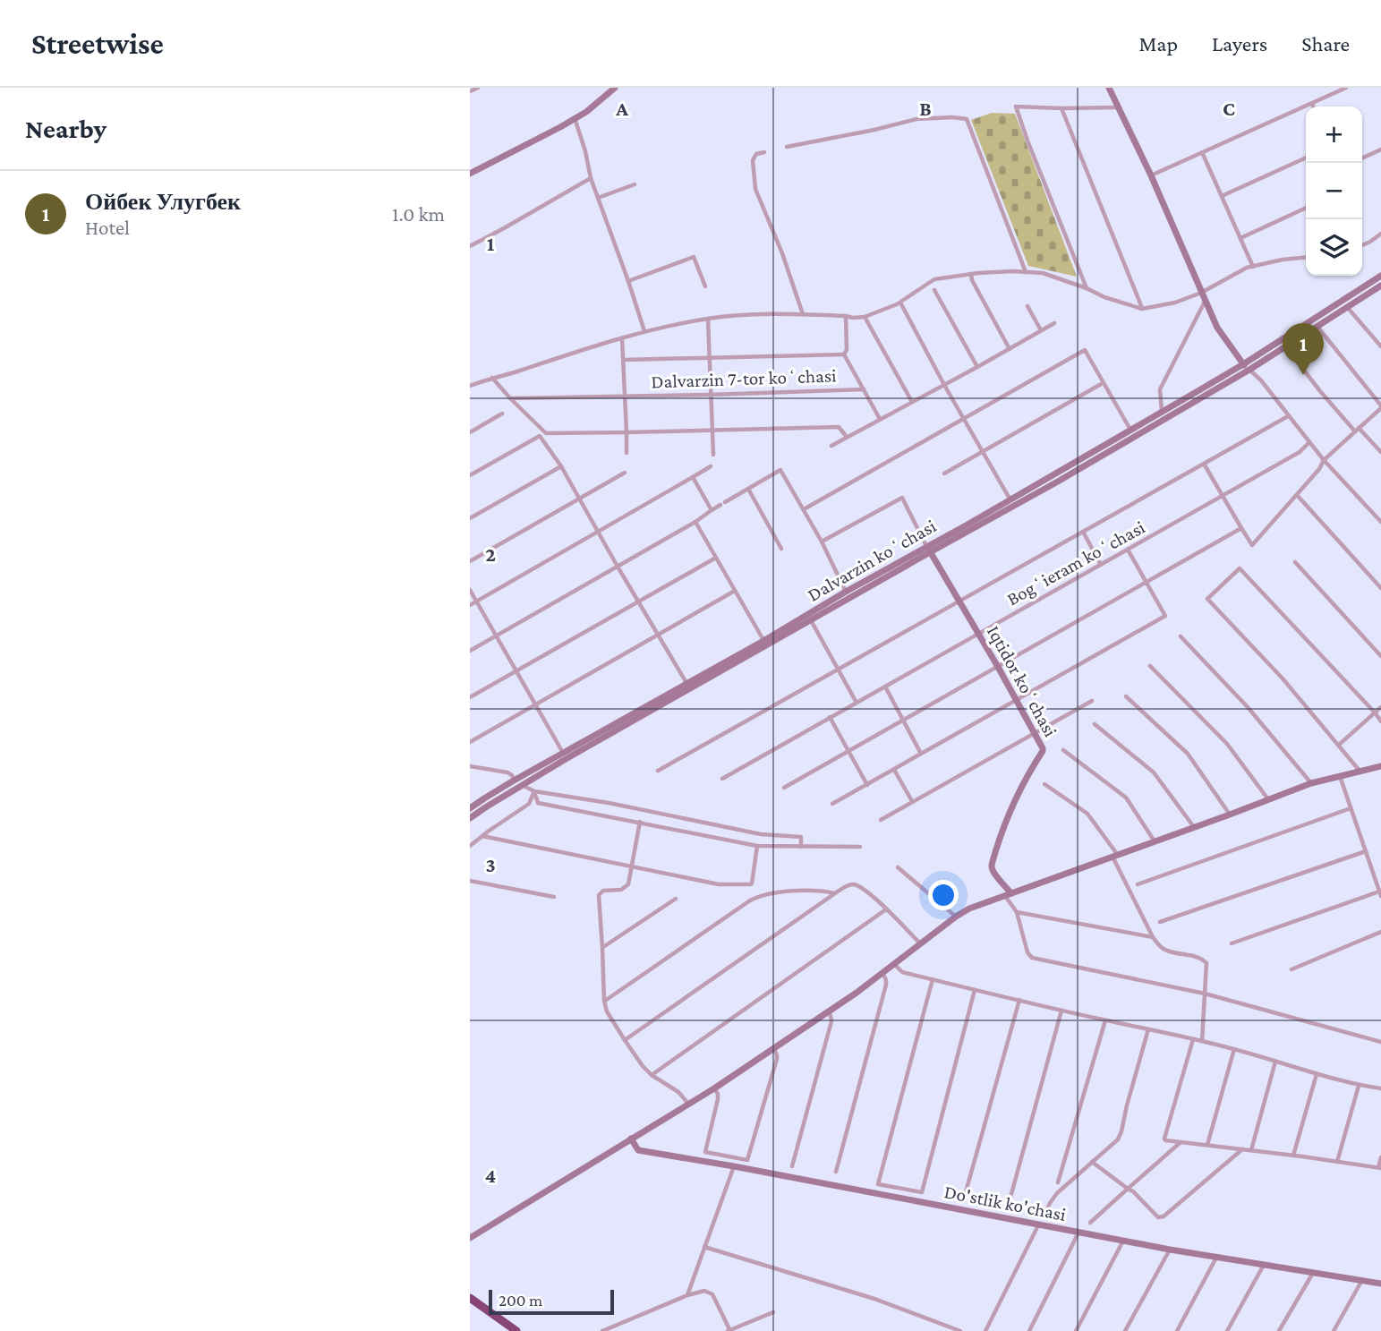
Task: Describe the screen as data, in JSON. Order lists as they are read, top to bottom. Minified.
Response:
{"streets":{"street":["Dalvarzin 7-tor koʻchasi","Dalvarzin koʻchasi","Bogʻieram koʻchasi","Iqtidor koʻchasi","Do'stlik ko'chasi"]},"crossings":[["Dalvarzin koʻchasi","Iqtidor koʻchasi"],["Bogʻieram koʻchasi","Iqtidor koʻchasi"]],"scale_bar":"200 m","page":{"header":"Streetwise","nav":["Map","Layers","Share"],"heading":"Nearby","map_buttons":["+","−"],"list":[{"mark":"1","name":"Ойбек Улугбек","note":"Hotel","value":"1.0 km"}],"pins":"1","scale":"200 m"},"grid":{"columns":["A","B","C"],"rows":["1","2","3","4"]}}
